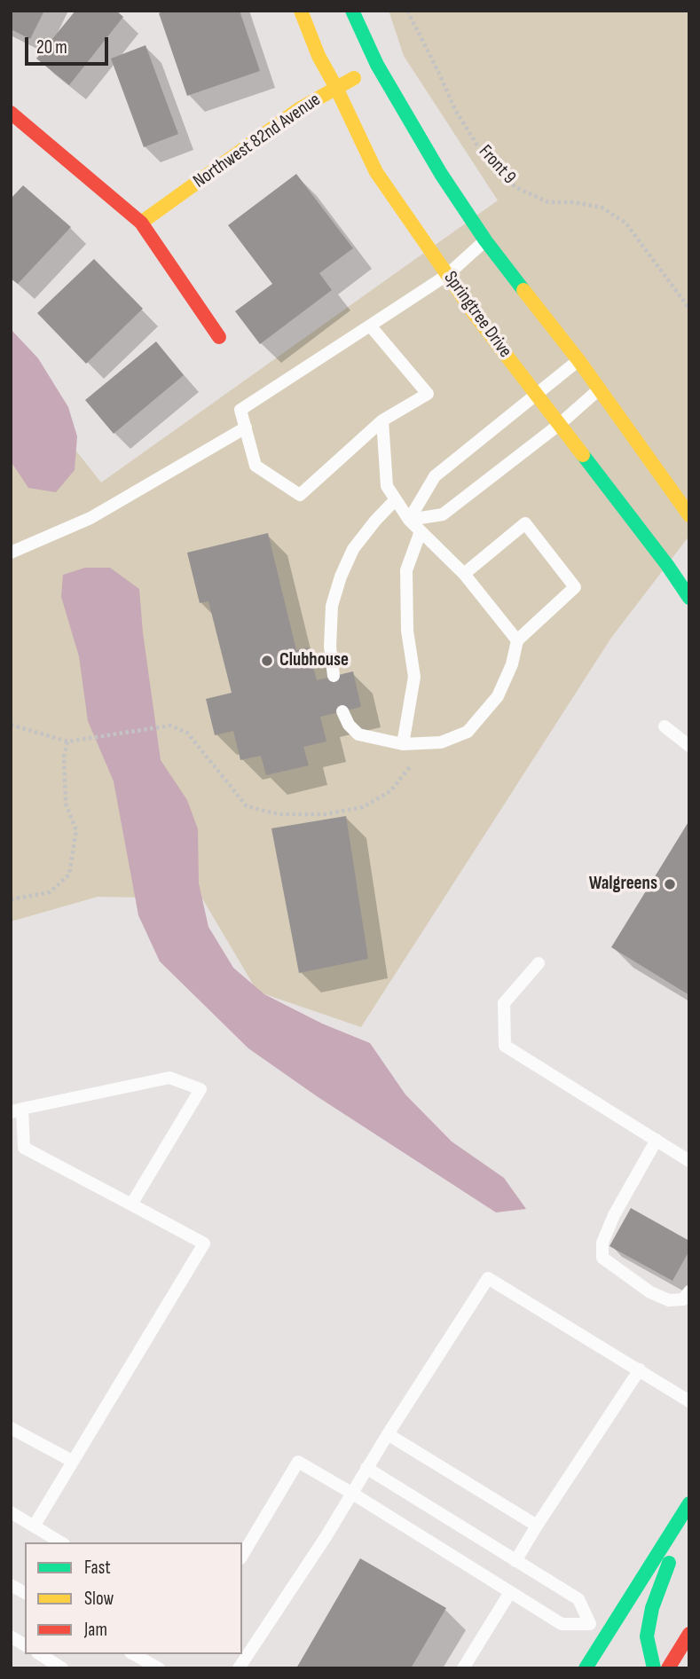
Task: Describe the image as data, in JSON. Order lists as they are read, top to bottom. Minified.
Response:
{"streets":{"street":["Northwest 82nd Avenue","Springtree Drive"],"path":["Front 9"]},"crossings":[["Northwest 82nd Avenue","Springtree Drive"]],"places":["Clubhouse","Walgreens"],"legend":["Fast","Slow","Jam"],"scale_bar":"20 m"}
